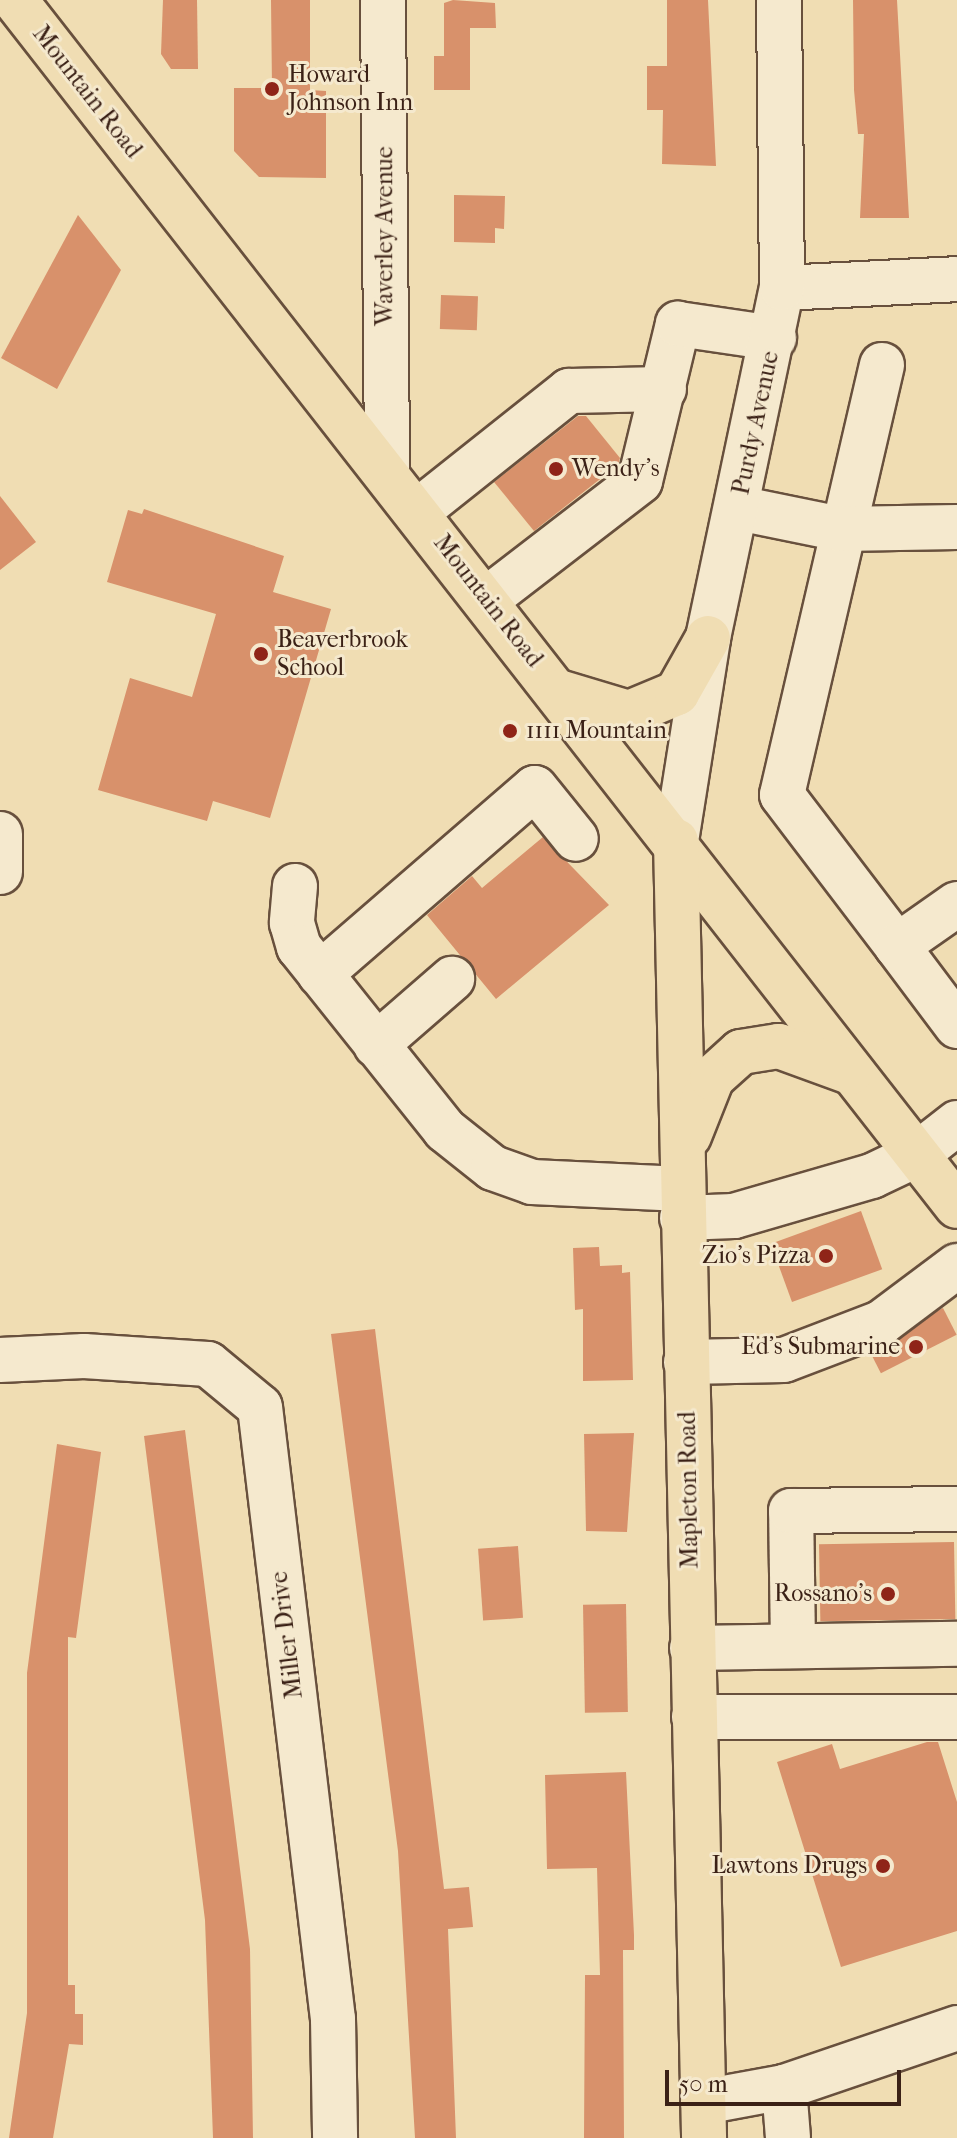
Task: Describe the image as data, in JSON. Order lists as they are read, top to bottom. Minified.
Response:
{"streets":{"main road":["Mountain Road","Mapleton Road"],"street":["Waverley Avenue","Purdy Avenue","Miller Drive"]},"crossings":[["Mountain Road","Waverley Avenue"],["Mountain Road","Purdy Avenue"],["Mountain Road","Mapleton Road"],["Purdy Avenue","Mapleton Road"]],"places":["Howard Johnson Inn","Wendy's","Beaverbrook School","1111 Mountain","Zio's Pizza","Ed's Submarine","Rossano's","Lawtons Drugs"],"scale_bar":"50 m"}
